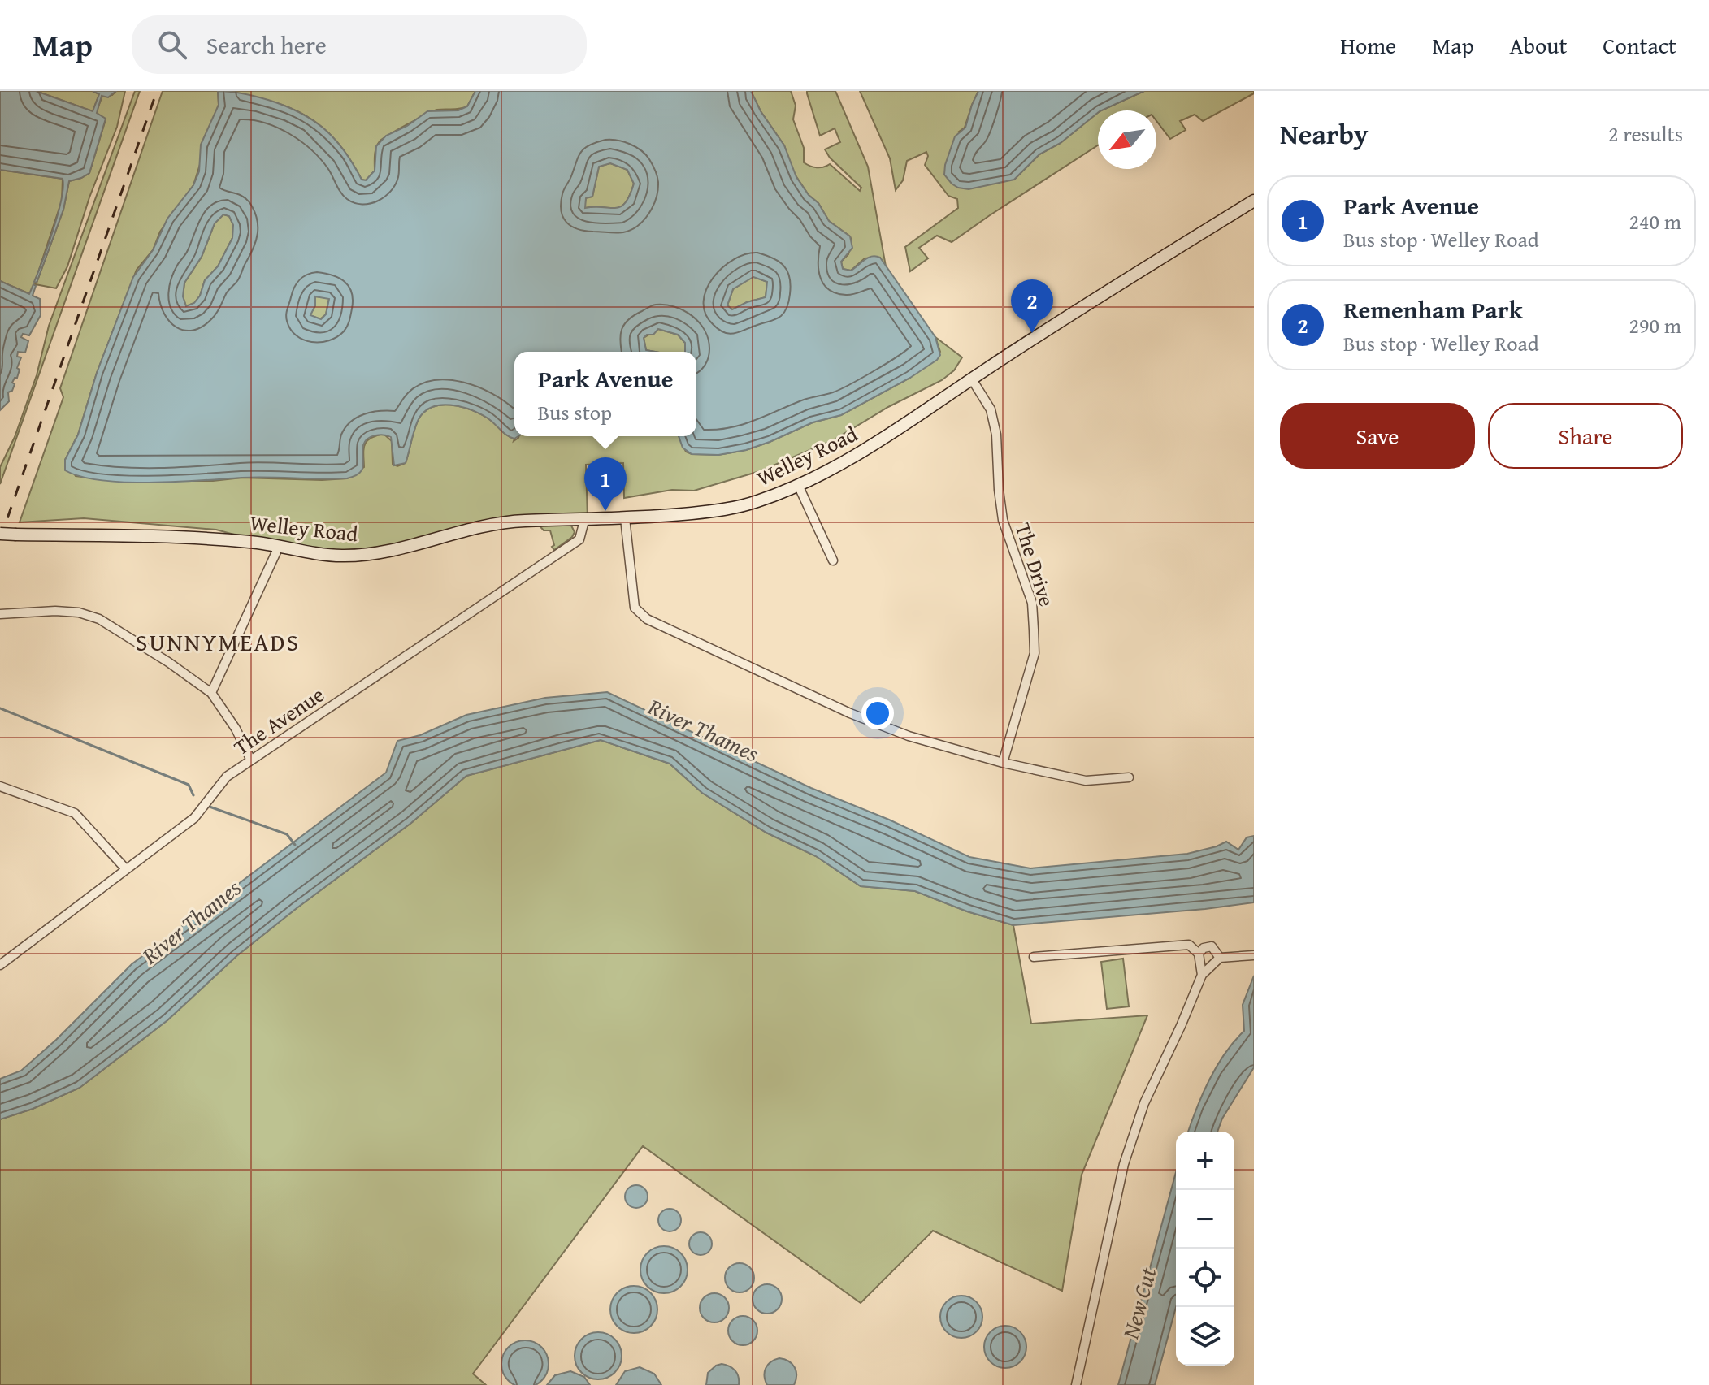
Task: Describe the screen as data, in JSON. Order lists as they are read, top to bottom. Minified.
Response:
{"streets":{"main road":["Welley Road"],"street":["The Drive","The Avenue"]},"crossings":[["Welley Road","The Drive"],["Welley Road","The Avenue"]],"districts":["SUNNYMEADS"],"water":["River Thames","New Cut"],"north":"bottom left","page":{"header":"Map","search":"Search here","nav":["Home","Map","About","Contact"],"heading":["Nearby","2 results"],"list":[{"mark":"1","name":"Park Avenue","note":"Bus stop · Welley Road","value":"240 m"},{"mark":"2","name":"Remenham Park","note":"Bus stop · Welley Road","value":"290 m"}],"pins":["2","1"],"popup":["Park Avenue","Bus stop"],"buttons":["Save","Share"],"map_buttons":["+","−"]}}
